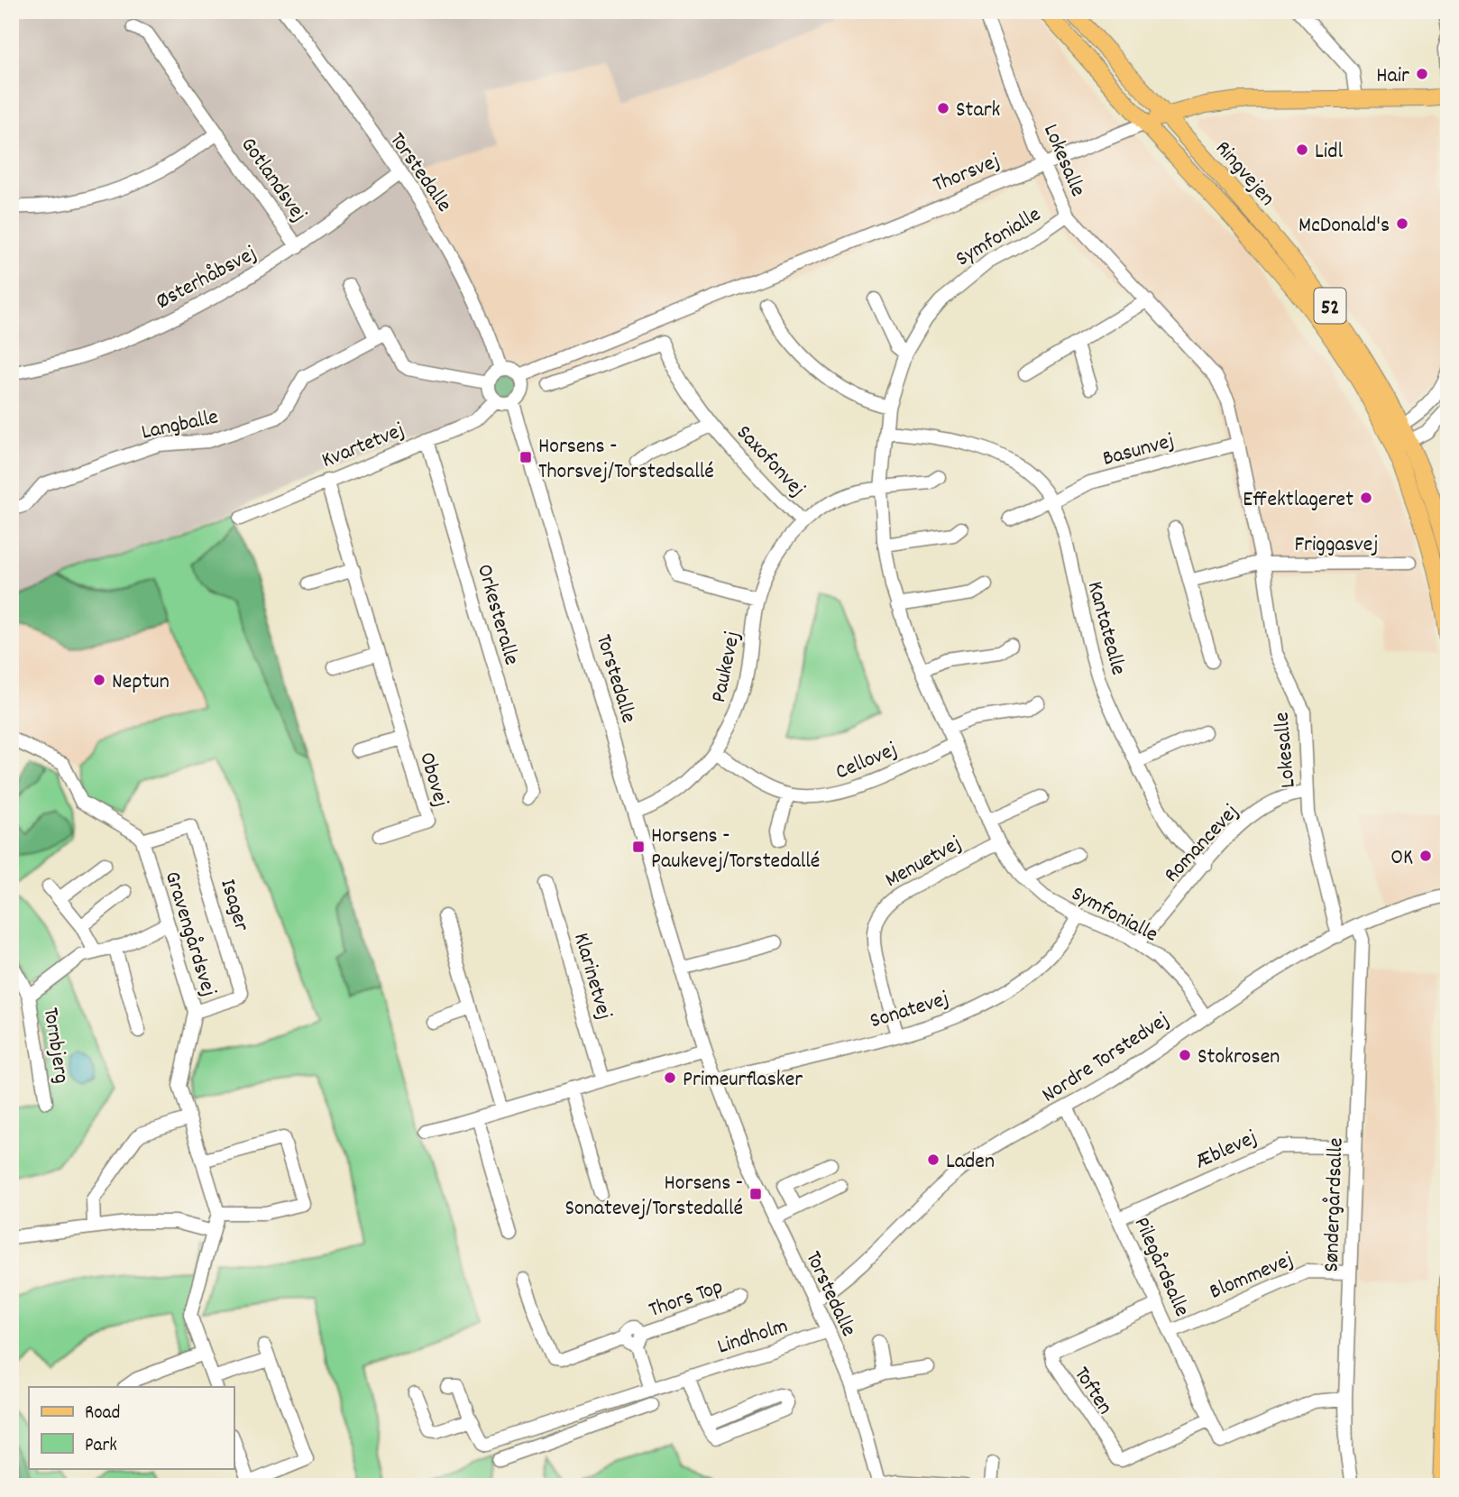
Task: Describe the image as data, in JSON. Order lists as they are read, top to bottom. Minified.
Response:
{"streets":{"main road":["Thorsvej","Ringvejen","52"],"street":["Lokesalle","Torstedalle","Gotlandsvej","Symfonialle","Østerhåbsvej","Langballe","Kvartetvej","Basunvej","Saxofonvej","Friggasvej","Orkesteralle","Kantatealle","Paukevej","Cellovej","Obovej","Romancevej","Menuetvej","Isager","Gravengårdsvej","Klarinetvej","Sonatevej","Tornbjerg","Nordre Torstedvej","Æblevej","Søndergårdsalle","Pilegårdsalle","Blommevej","Thors Top","Lindholm","Toften"]},"crossings":[["Lokesalle","Thorsvej"],["Lokesalle","Symfonialle"],["Lokesalle","Basunvej"],["Lokesalle","Friggasvej"],["Lokesalle","Romancevej"],["Lokesalle","Nordre Torstedvej"],["Torstedalle","Thorsvej"],["Torstedalle","Østerhåbsvej"],["Torstedalle","Kvartetvej"],["Torstedalle","Paukevej"],["Torstedalle","Sonatevej"],["Torstedalle","Nordre Torstedvej"],["Torstedalle","Lindholm"],["Thorsvej","Ringvejen"],["Thorsvej","Kvartetvej"],["Ringvejen","52"],["Gotlandsvej","Østerhåbsvej"],["Symfonialle","Kantatealle"],["Symfonialle","Paukevej"],["Symfonialle","Cellovej"],["Symfonialle","Romancevej"],["Symfonialle","Menuetvej"],["Symfonialle","Sonatevej"],["Symfonialle","Nordre Torstedvej"],["Kvartetvej","Orkesteralle"],["Kvartetvej","Obovej"],["Basunvej","Kantatealle"],["Saxofonvej","Paukevej"],["Kantatealle","Romancevej"],["Paukevej","Cellovej"],["Menuetvej","Sonatevej"],["Isager","Gravengårdsvej"],["Gravengårdsvej","Tornbjerg"],["Nordre Torstedvej","Søndergårdsalle"],["Nordre Torstedvej","Pilegårdsalle"],["Æblevej","Søndergårdsalle"],["Æblevej","Pilegårdsalle"],["Søndergårdsalle","Pilegårdsalle"],["Søndergårdsalle","Blommevej"],["Pilegårdsalle","Blommevej"],["Pilegårdsalle","Toften"],["Thors Top","Lindholm"]],"places":{"other":["Hair","Stark","Lidl","McDonald's","Effektlageret","Neptun","OK","Stokrosen","Primeurflasker","Laden"],"transit":["Horsens - Thorsvej/Torstedsallé","Horsens - Paukevej/Torstedallé","Horsens - Sonatevej/Torstedallé"]},"legend":["Road","Park"]}
